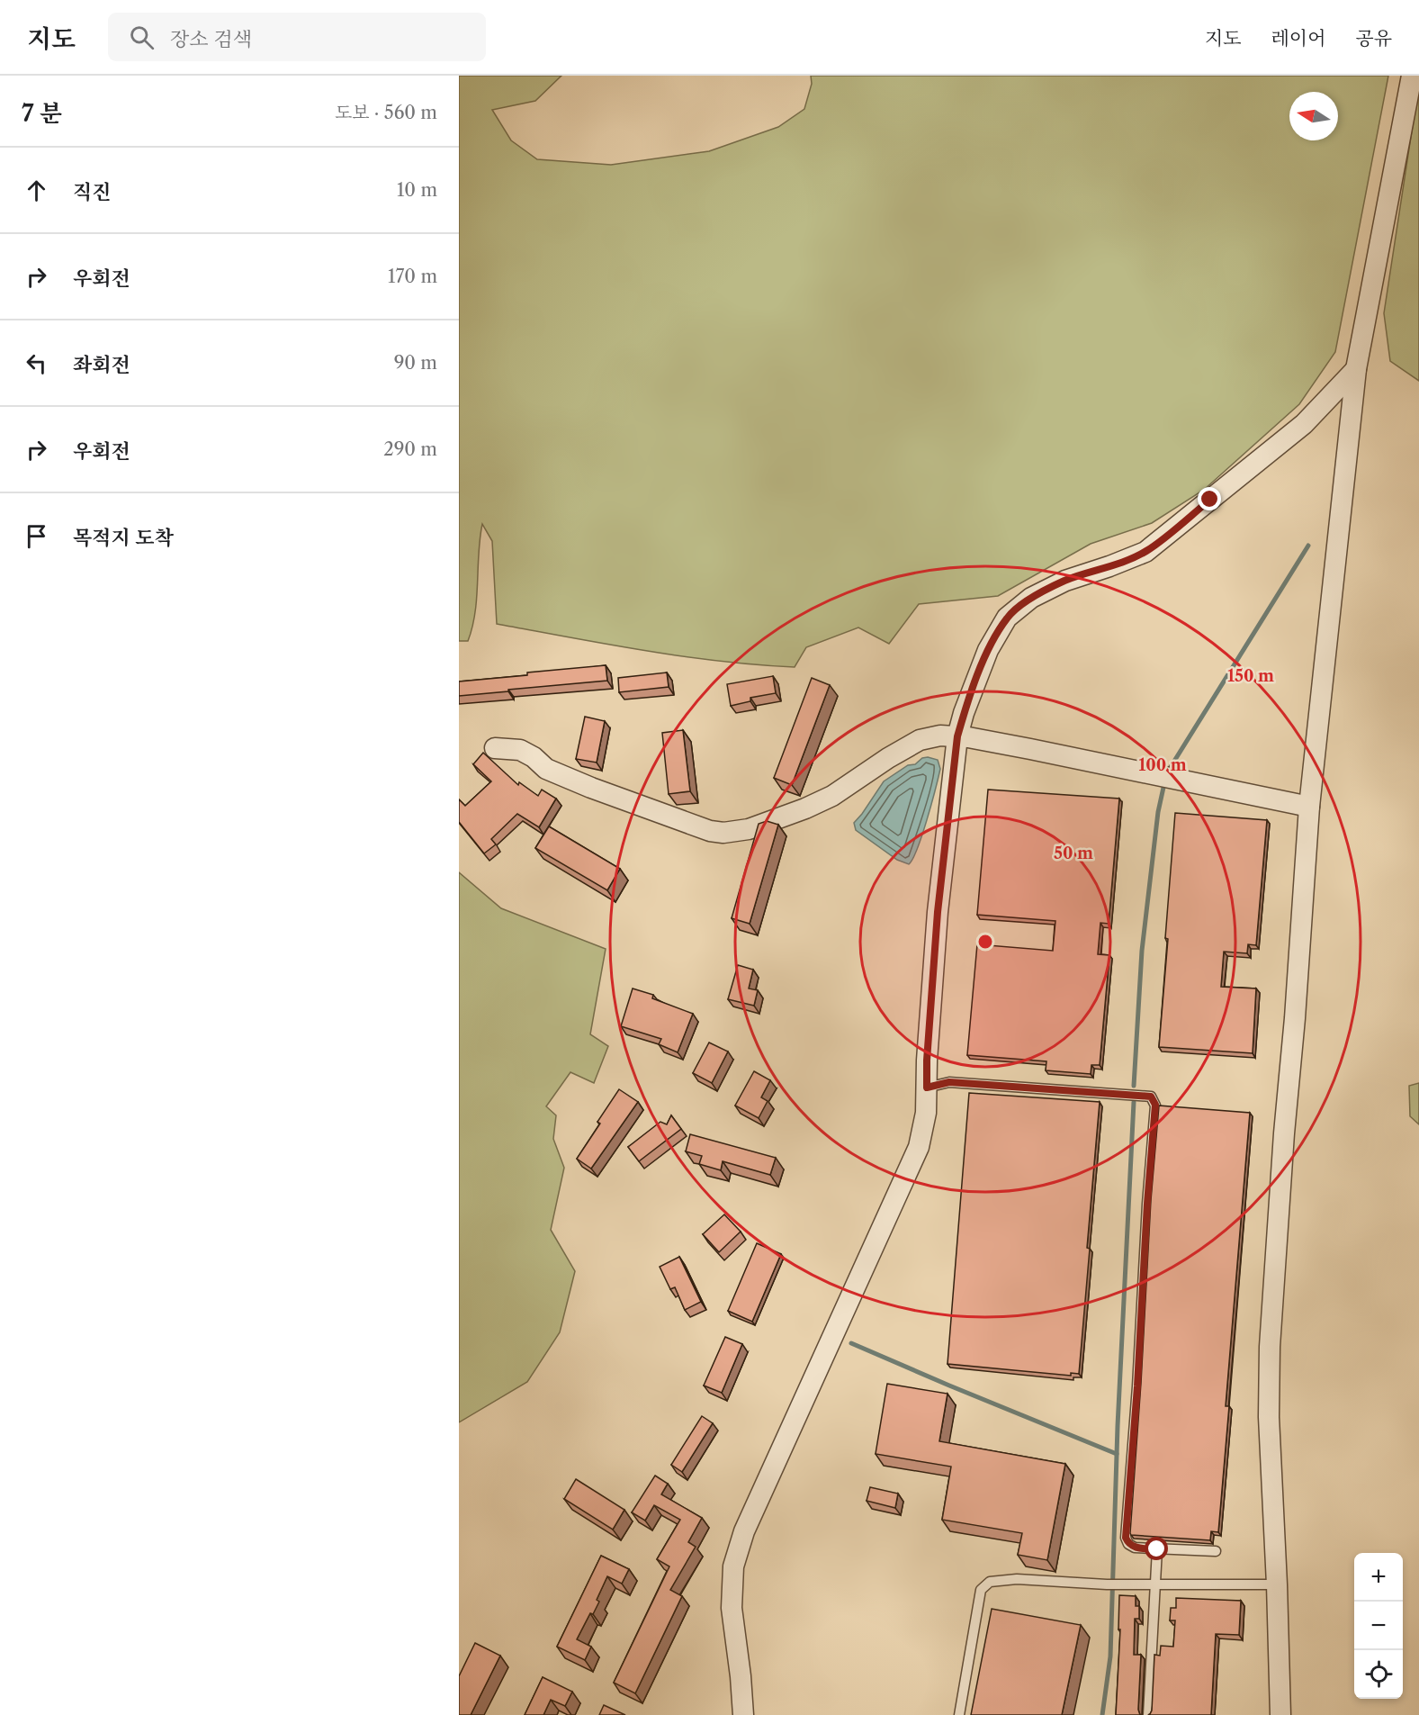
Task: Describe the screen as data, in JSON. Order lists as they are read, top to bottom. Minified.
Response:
{"north":"left","page":{"header":"지도","search":"장소 검색","nav":["지도","레이어","공유"],"heading":["7 분","도보 · 560 m"],"list":[["직진","10 m"],["우회전","170 m"],["좌회전","90 m"],["우회전","290 m"],"목적지 도착"],"map_buttons":["+","−"]},"rings":["150 m","100 m","50 m"]}
